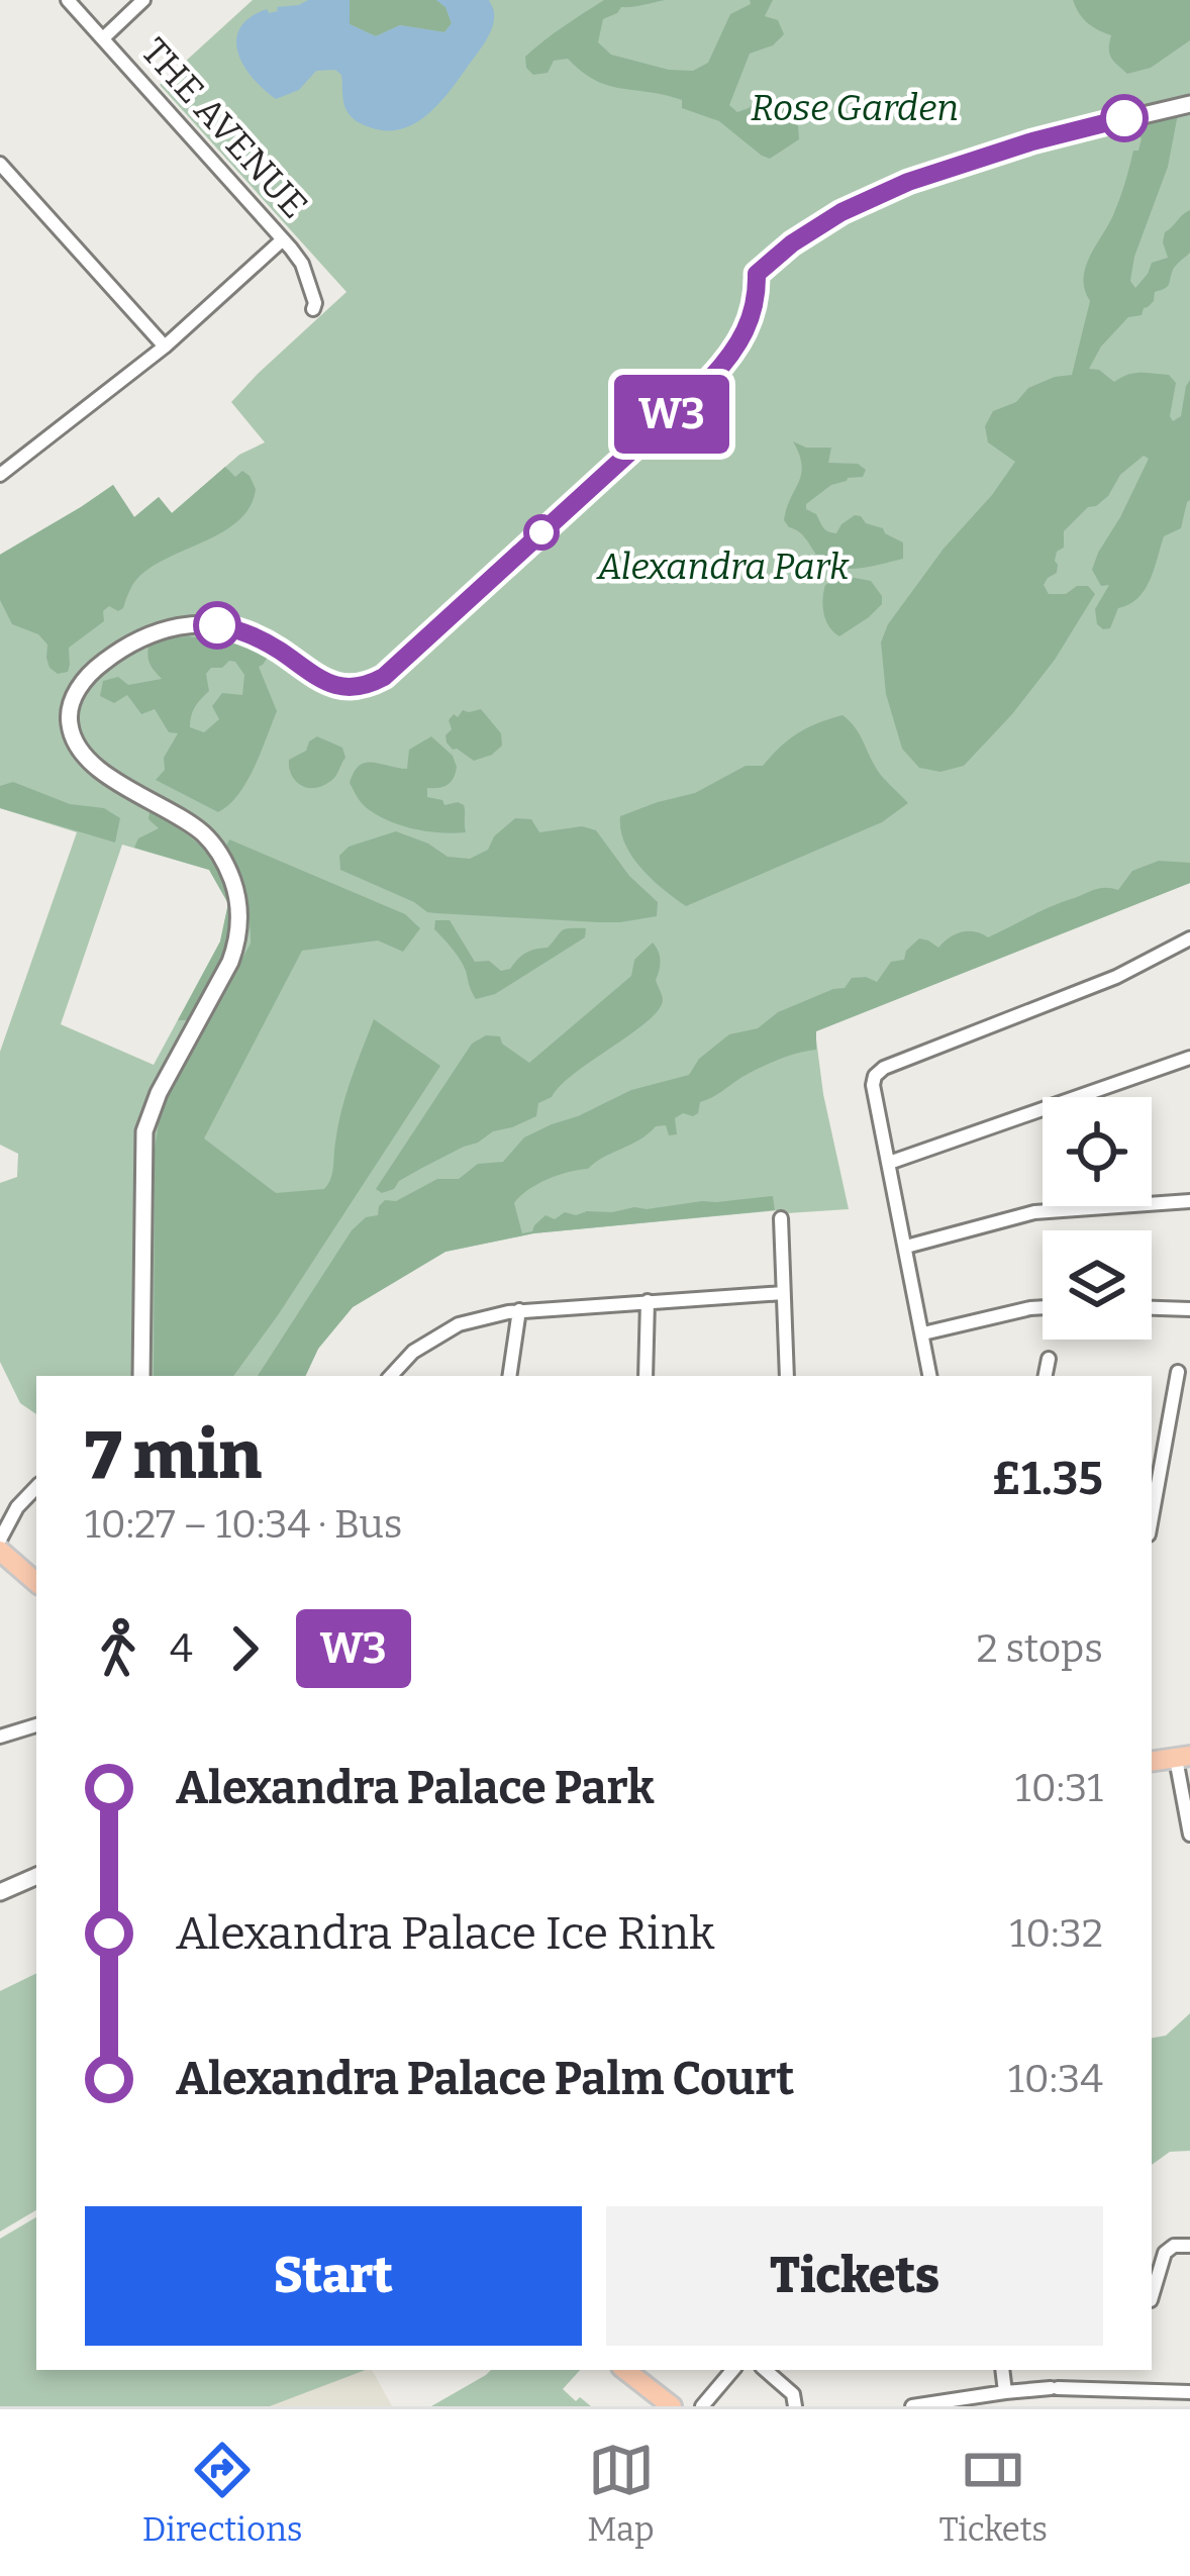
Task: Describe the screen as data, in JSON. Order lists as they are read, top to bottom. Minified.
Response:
{"streets":{"street":["THE AVENUE"]},"parks":["Rose Garden","Alexandra Park"],"lines":["bus line W3"],"page":{"on_map":"W3","heading":["7 min","10:27 – 10:34 · Bus","£1.35"],"legs":["4","W3","2 stops"],"list":[{"name":"Alexandra Palace Park","value":"10:31"},{"name":"Alexandra Palace Ice Rink","value":"10:32"},{"name":"Alexandra Palace Palm Court","value":"10:34"}],"buttons":["Start","Tickets"],"tabs":["Directions","Map","Tickets"]}}
